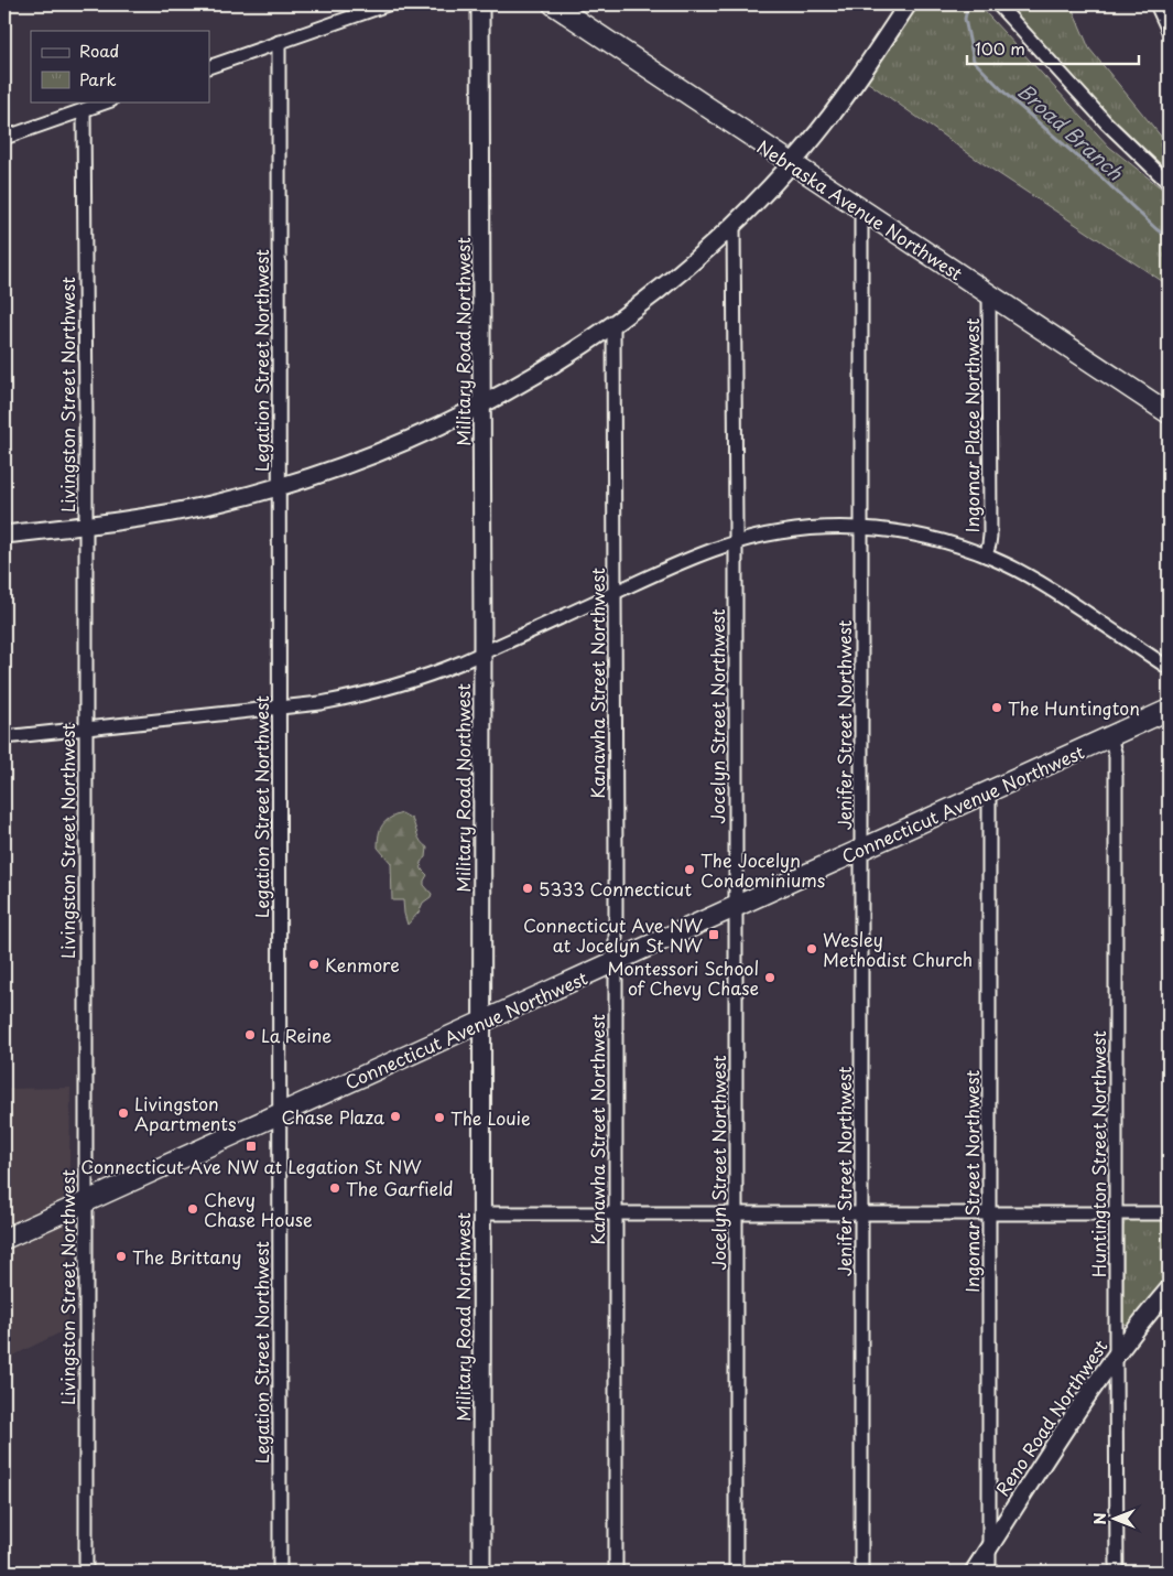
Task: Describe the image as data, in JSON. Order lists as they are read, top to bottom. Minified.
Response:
{"streets":{"main road":["Nebraska Avenue Northwest","Military Road Northwest","Connecticut Avenue Northwest","Reno Road Northwest"],"street":["Legation Street Northwest","Livingston Street Northwest","Ingomar Place Northwest","Kanawha Street Northwest","Jocelyn Street Northwest","Jenifer Street Northwest","Huntington Street Northwest","Ingomar Street Northwest"]},"crossings":[["Nebraska Avenue Northwest","Ingomar Place Northwest"],["Nebraska Avenue Northwest","Jenifer Street Northwest"],["Military Road Northwest","Connecticut Avenue Northwest"],["Legation Street Northwest","Connecticut Avenue Northwest"],["Livingston Street Northwest","Connecticut Avenue Northwest"],["Kanawha Street Northwest","Connecticut Avenue Northwest"],["Jocelyn Street Northwest","Connecticut Avenue Northwest"],["Jenifer Street Northwest","Connecticut Avenue Northwest"],["Connecticut Avenue Northwest","Huntington Street Northwest"],["Connecticut Avenue Northwest","Ingomar Street Northwest"],["Huntington Street Northwest","Reno Road Northwest"],["Ingomar Street Northwest","Reno Road Northwest"]],"water":["Broad Branch"],"places":{"other":["The Huntington","The Jocelyn Condominiums","5333 Connecticut","Wesley Methodist Church","Kenmore","Montessori School of Chevy Chase","La Reine","Livingston Apartments","Chase Plaza","The Louie","The Garfield","Chevy Chase House","The Brittany"],"transit":["Connecticut Ave NW at Jocelyn St NW","Connecticut Ave NW at Legation St NW"]},"legend":["Road","Park"],"scale_bar":"100 m","north":"left"}
